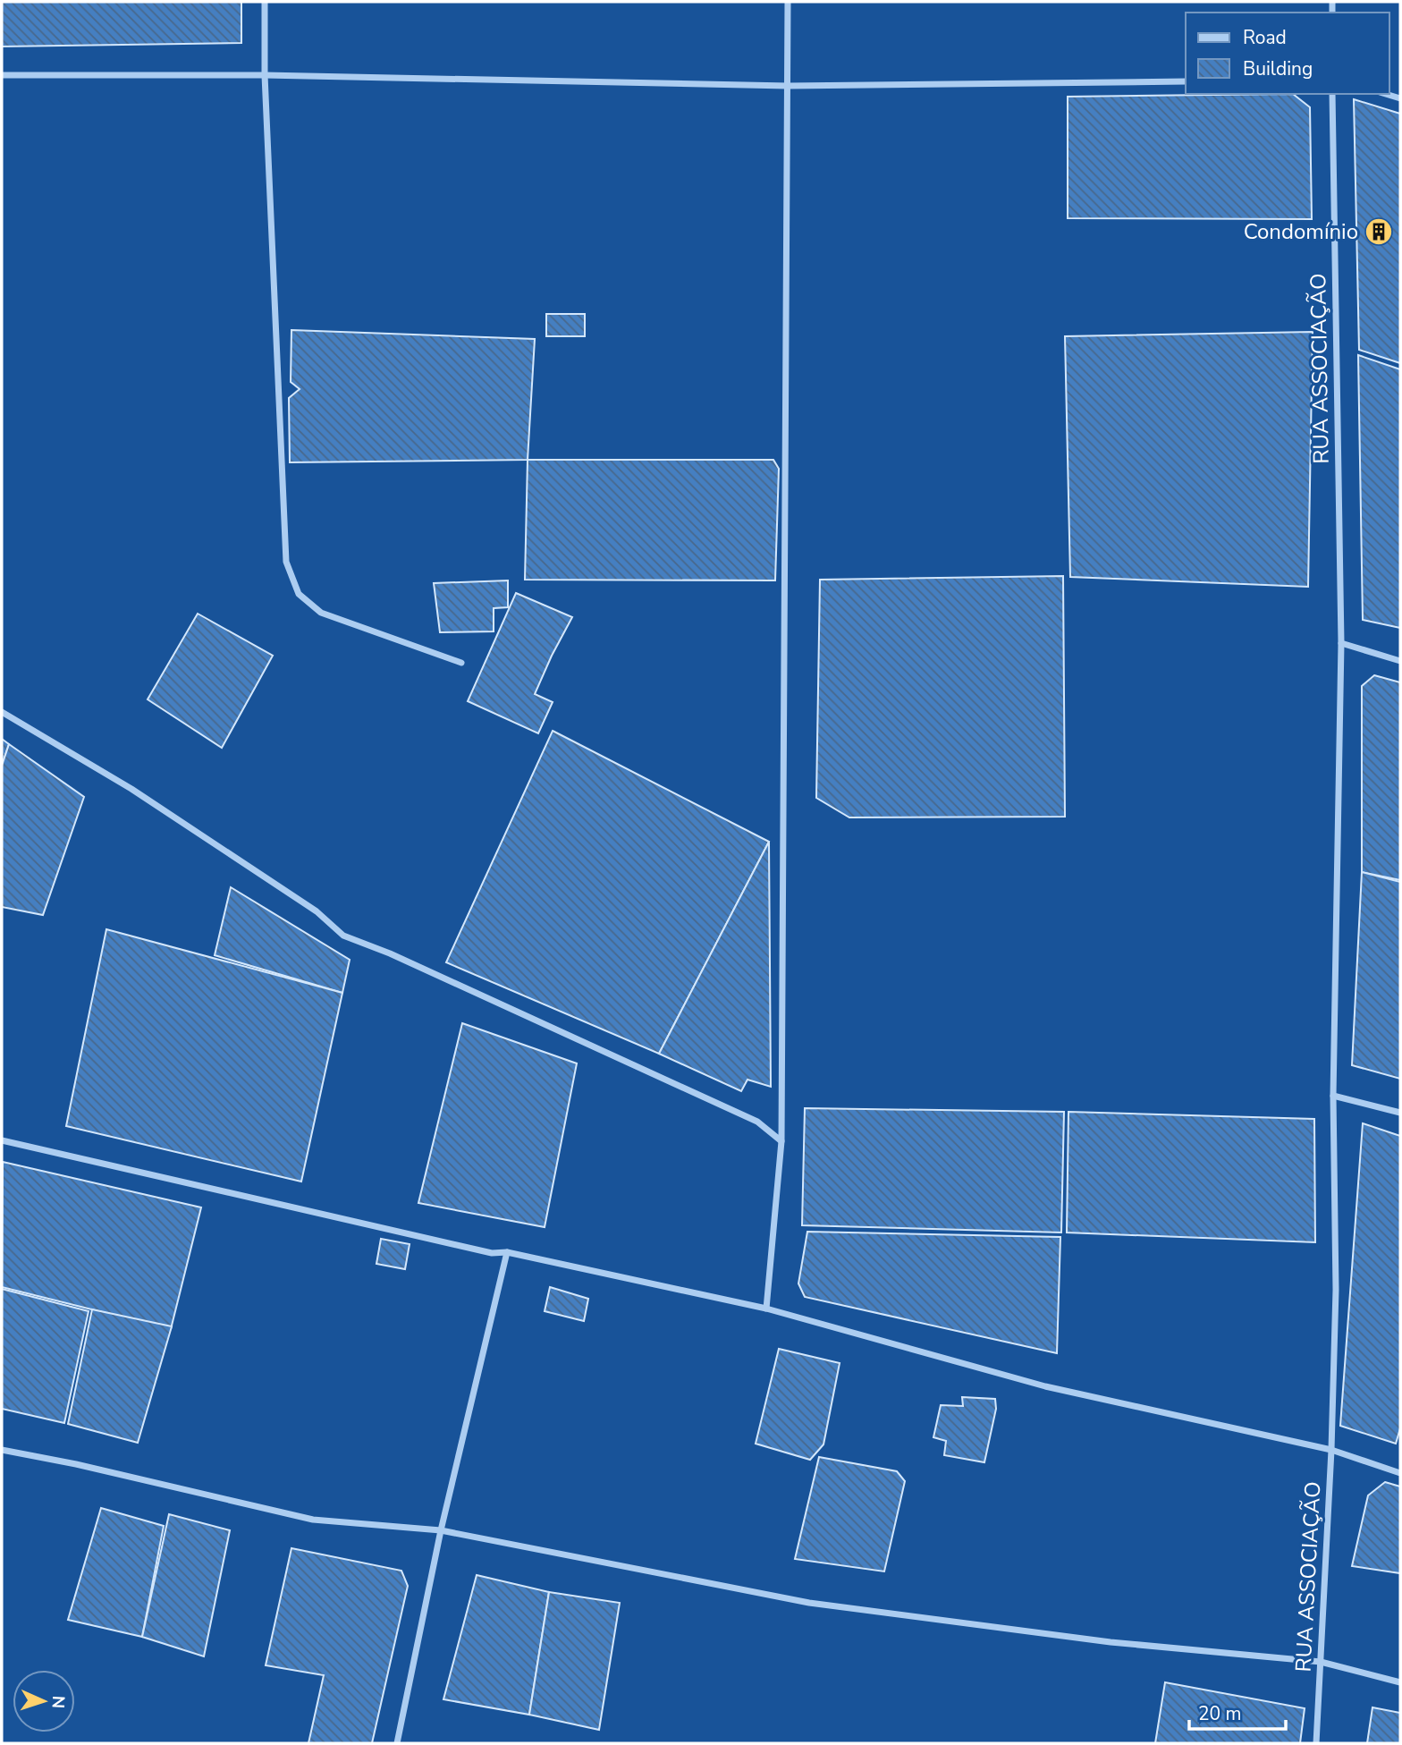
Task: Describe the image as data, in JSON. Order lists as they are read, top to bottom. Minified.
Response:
{"streets":{"street":["RUA ASSOCIAÇÃO"]},"places":{"building":["Condomínio"]},"legend":["Road","Building"],"scale_bar":"20 m","north":"right"}
